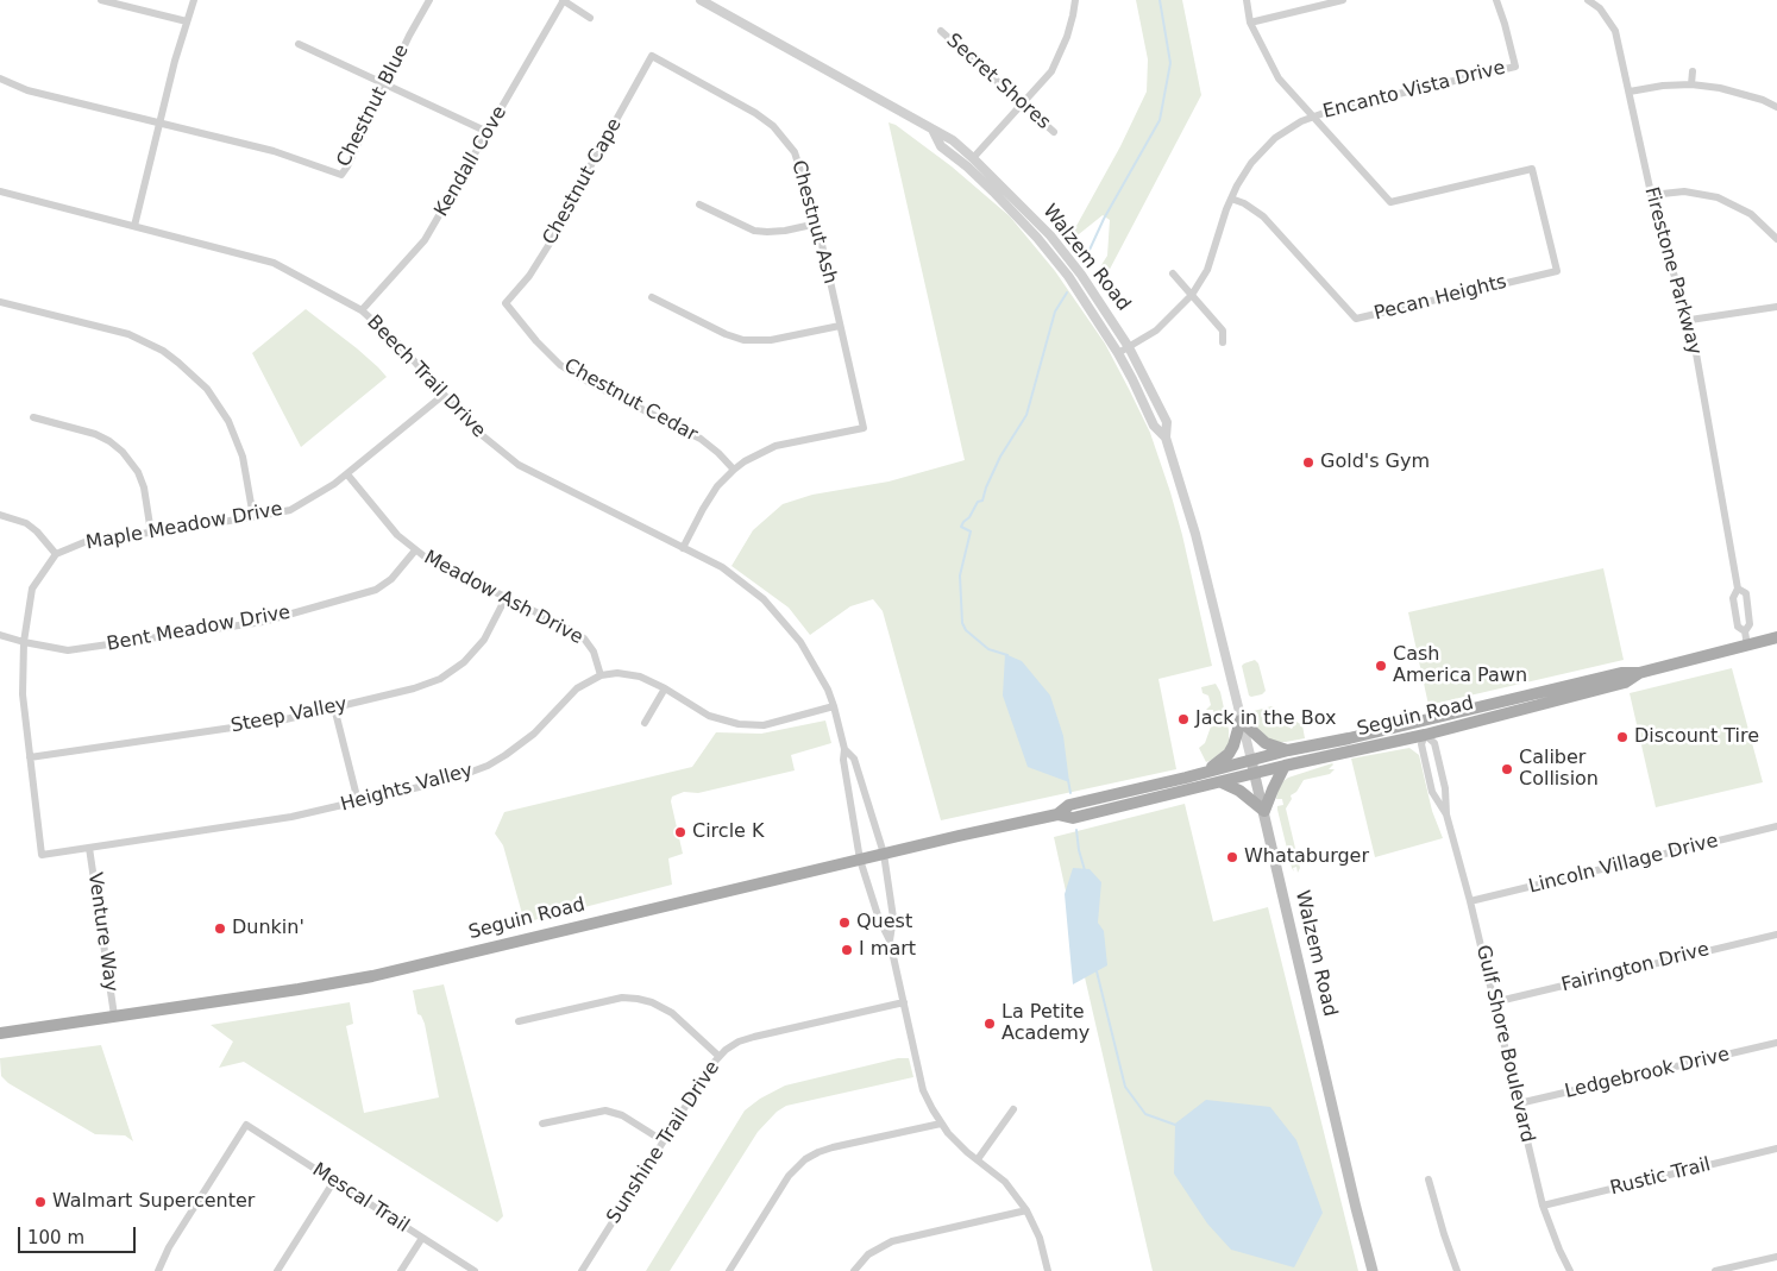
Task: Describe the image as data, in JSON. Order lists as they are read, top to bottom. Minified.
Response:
{"streets":{"main road":["Walzem Road","Seguin Road"],"street":["Secret Shores","Encanto Vista Drive","Chestnut Blue","Kendall Cove","Chestnut Cape","Chestnut Ash","Firestone Parkway","Pecan Heights","Beech Trail Drive","Chestnut Cedar","Maple Meadow Drive","Meadow Ash Drive","Bent Meadow Drive","Steep Valley","Heights Valley","Lincoln Village Drive","Venture Way","Fairington Drive","Gulf Shore Boulevard","Ledgebrook Drive","Sunshine Trail Drive","Rustic Trail","Mescal Trail"]},"crossings":[["Encanto Vista Drive","Walzem Road"],["Encanto Vista Drive","Pecan Heights"],["Kendall Cove","Beech Trail Drive"],["Chestnut Cape","Chestnut Ash"],["Chestnut Cape","Chestnut Cedar"],["Chestnut Ash","Chestnut Cedar"],["Walzem Road","Seguin Road"],["Firestone Parkway","Seguin Road"],["Beech Trail Drive","Maple Meadow Drive"],["Beech Trail Drive","Seguin Road"],["Beech Trail Drive","Heights Valley"],["Beech Trail Drive","Sunshine Trail Drive"],["Maple Meadow Drive","Meadow Ash Drive"],["Meadow Ash Drive","Bent Meadow Drive"],["Meadow Ash Drive","Steep Valley"],["Meadow Ash Drive","Heights Valley"],["Steep Valley","Heights Valley"],["Seguin Road","Venture Way"],["Seguin Road","Gulf Shore Boulevard"],["Heights Valley","Venture Way"],["Lincoln Village Drive","Gulf Shore Boulevard"],["Fairington Drive","Gulf Shore Boulevard"],["Gulf Shore Boulevard","Ledgebrook Drive"],["Gulf Shore Boulevard","Rustic Trail"]],"places":["Gold's Gym","Cash America Pawn","Jack in the Box","Discount Tire","Caliber Collision","Circle K","Whataburger","Quest","Dunkin'","I mart","La Petite Academy","Walmart Supercenter"],"scale_bar":"100 m"}
